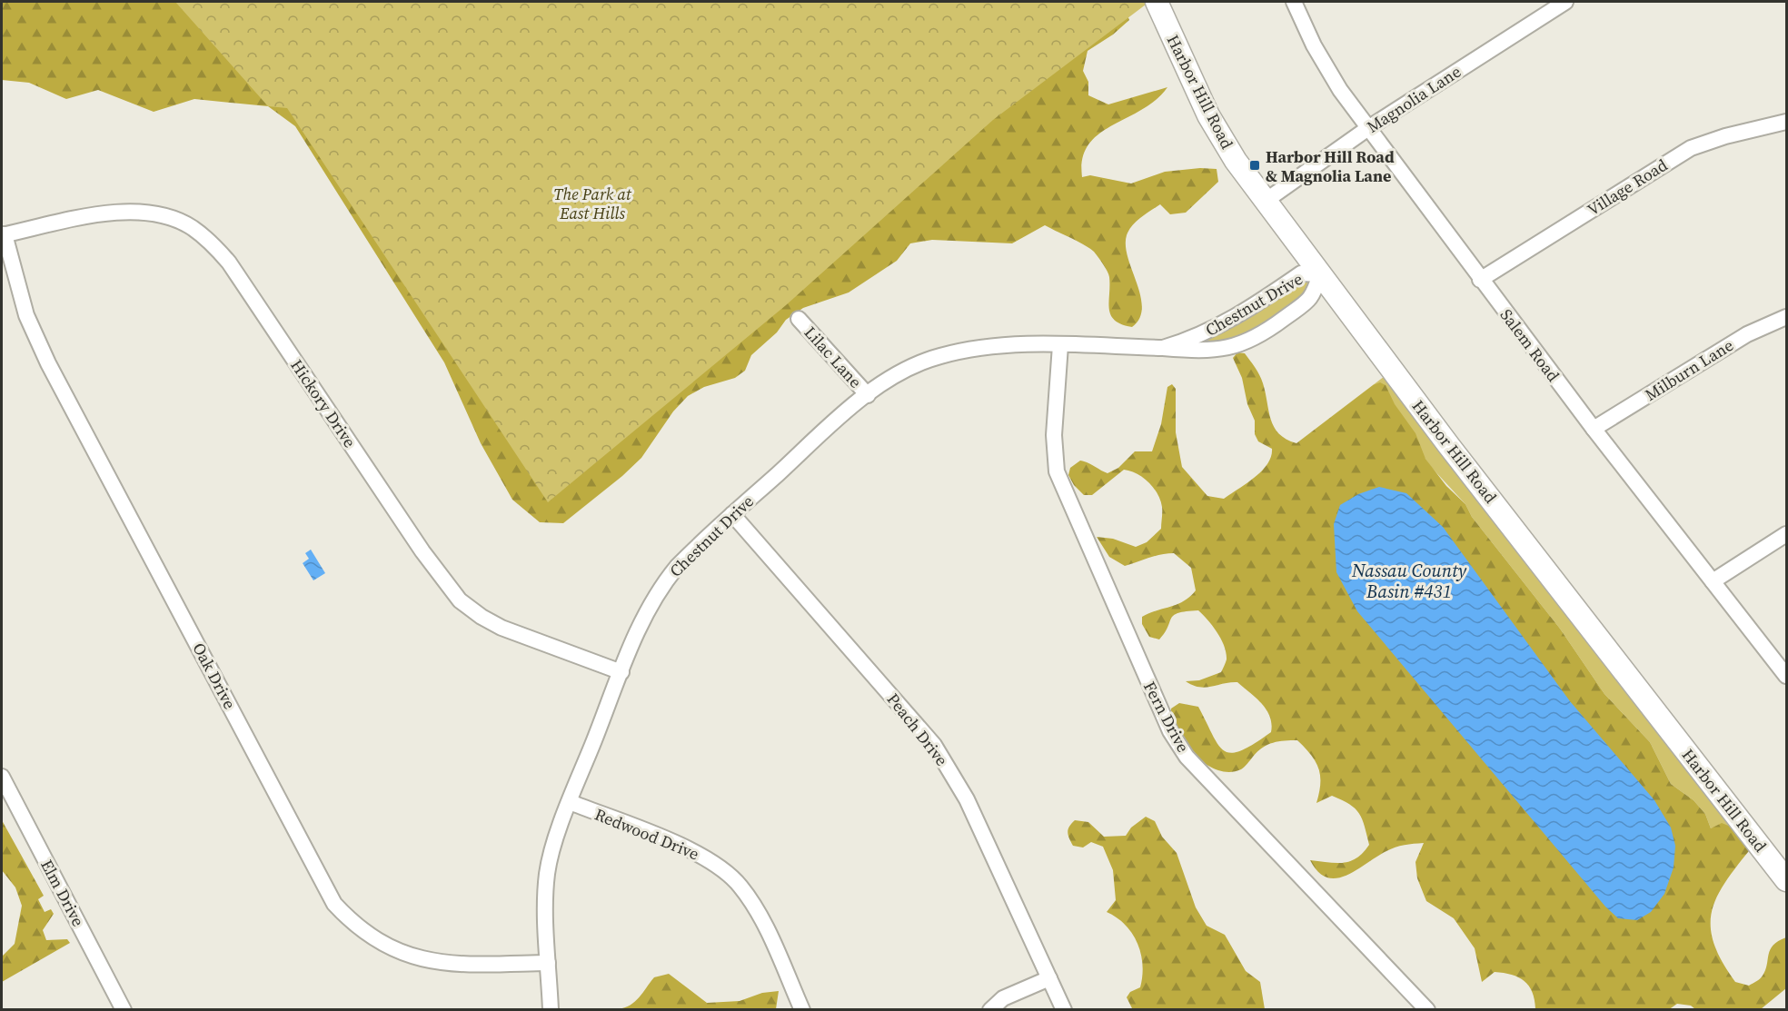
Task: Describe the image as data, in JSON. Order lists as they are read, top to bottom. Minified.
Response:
{"streets":{"street":["Harbor Hill Road","Magnolia Lane","Village Road","Chestnut Drive","Salem Road","Lilac Lane","Milburn Lane","Hickory Drive","Oak Drive","Fern Drive","Peach Drive","Redwood Drive","Elm Drive"]},"crossings":[["Harbor Hill Road","Magnolia Lane"],["Harbor Hill Road","Chestnut Drive"],["Magnolia Lane","Salem Road"],["Village Road","Salem Road"],["Chestnut Drive","Lilac Lane"],["Chestnut Drive","Hickory Drive"],["Chestnut Drive","Oak Drive"],["Chestnut Drive","Fern Drive"],["Chestnut Drive","Peach Drive"],["Chestnut Drive","Redwood Drive"],["Salem Road","Milburn Lane"],["Hickory Drive","Oak Drive"]],"water":["Nassau County Basin #431"],"parks":["The Park at East Hills"],"places":{"transit":["Harbor Hill Road & Magnolia Lane"]}}
